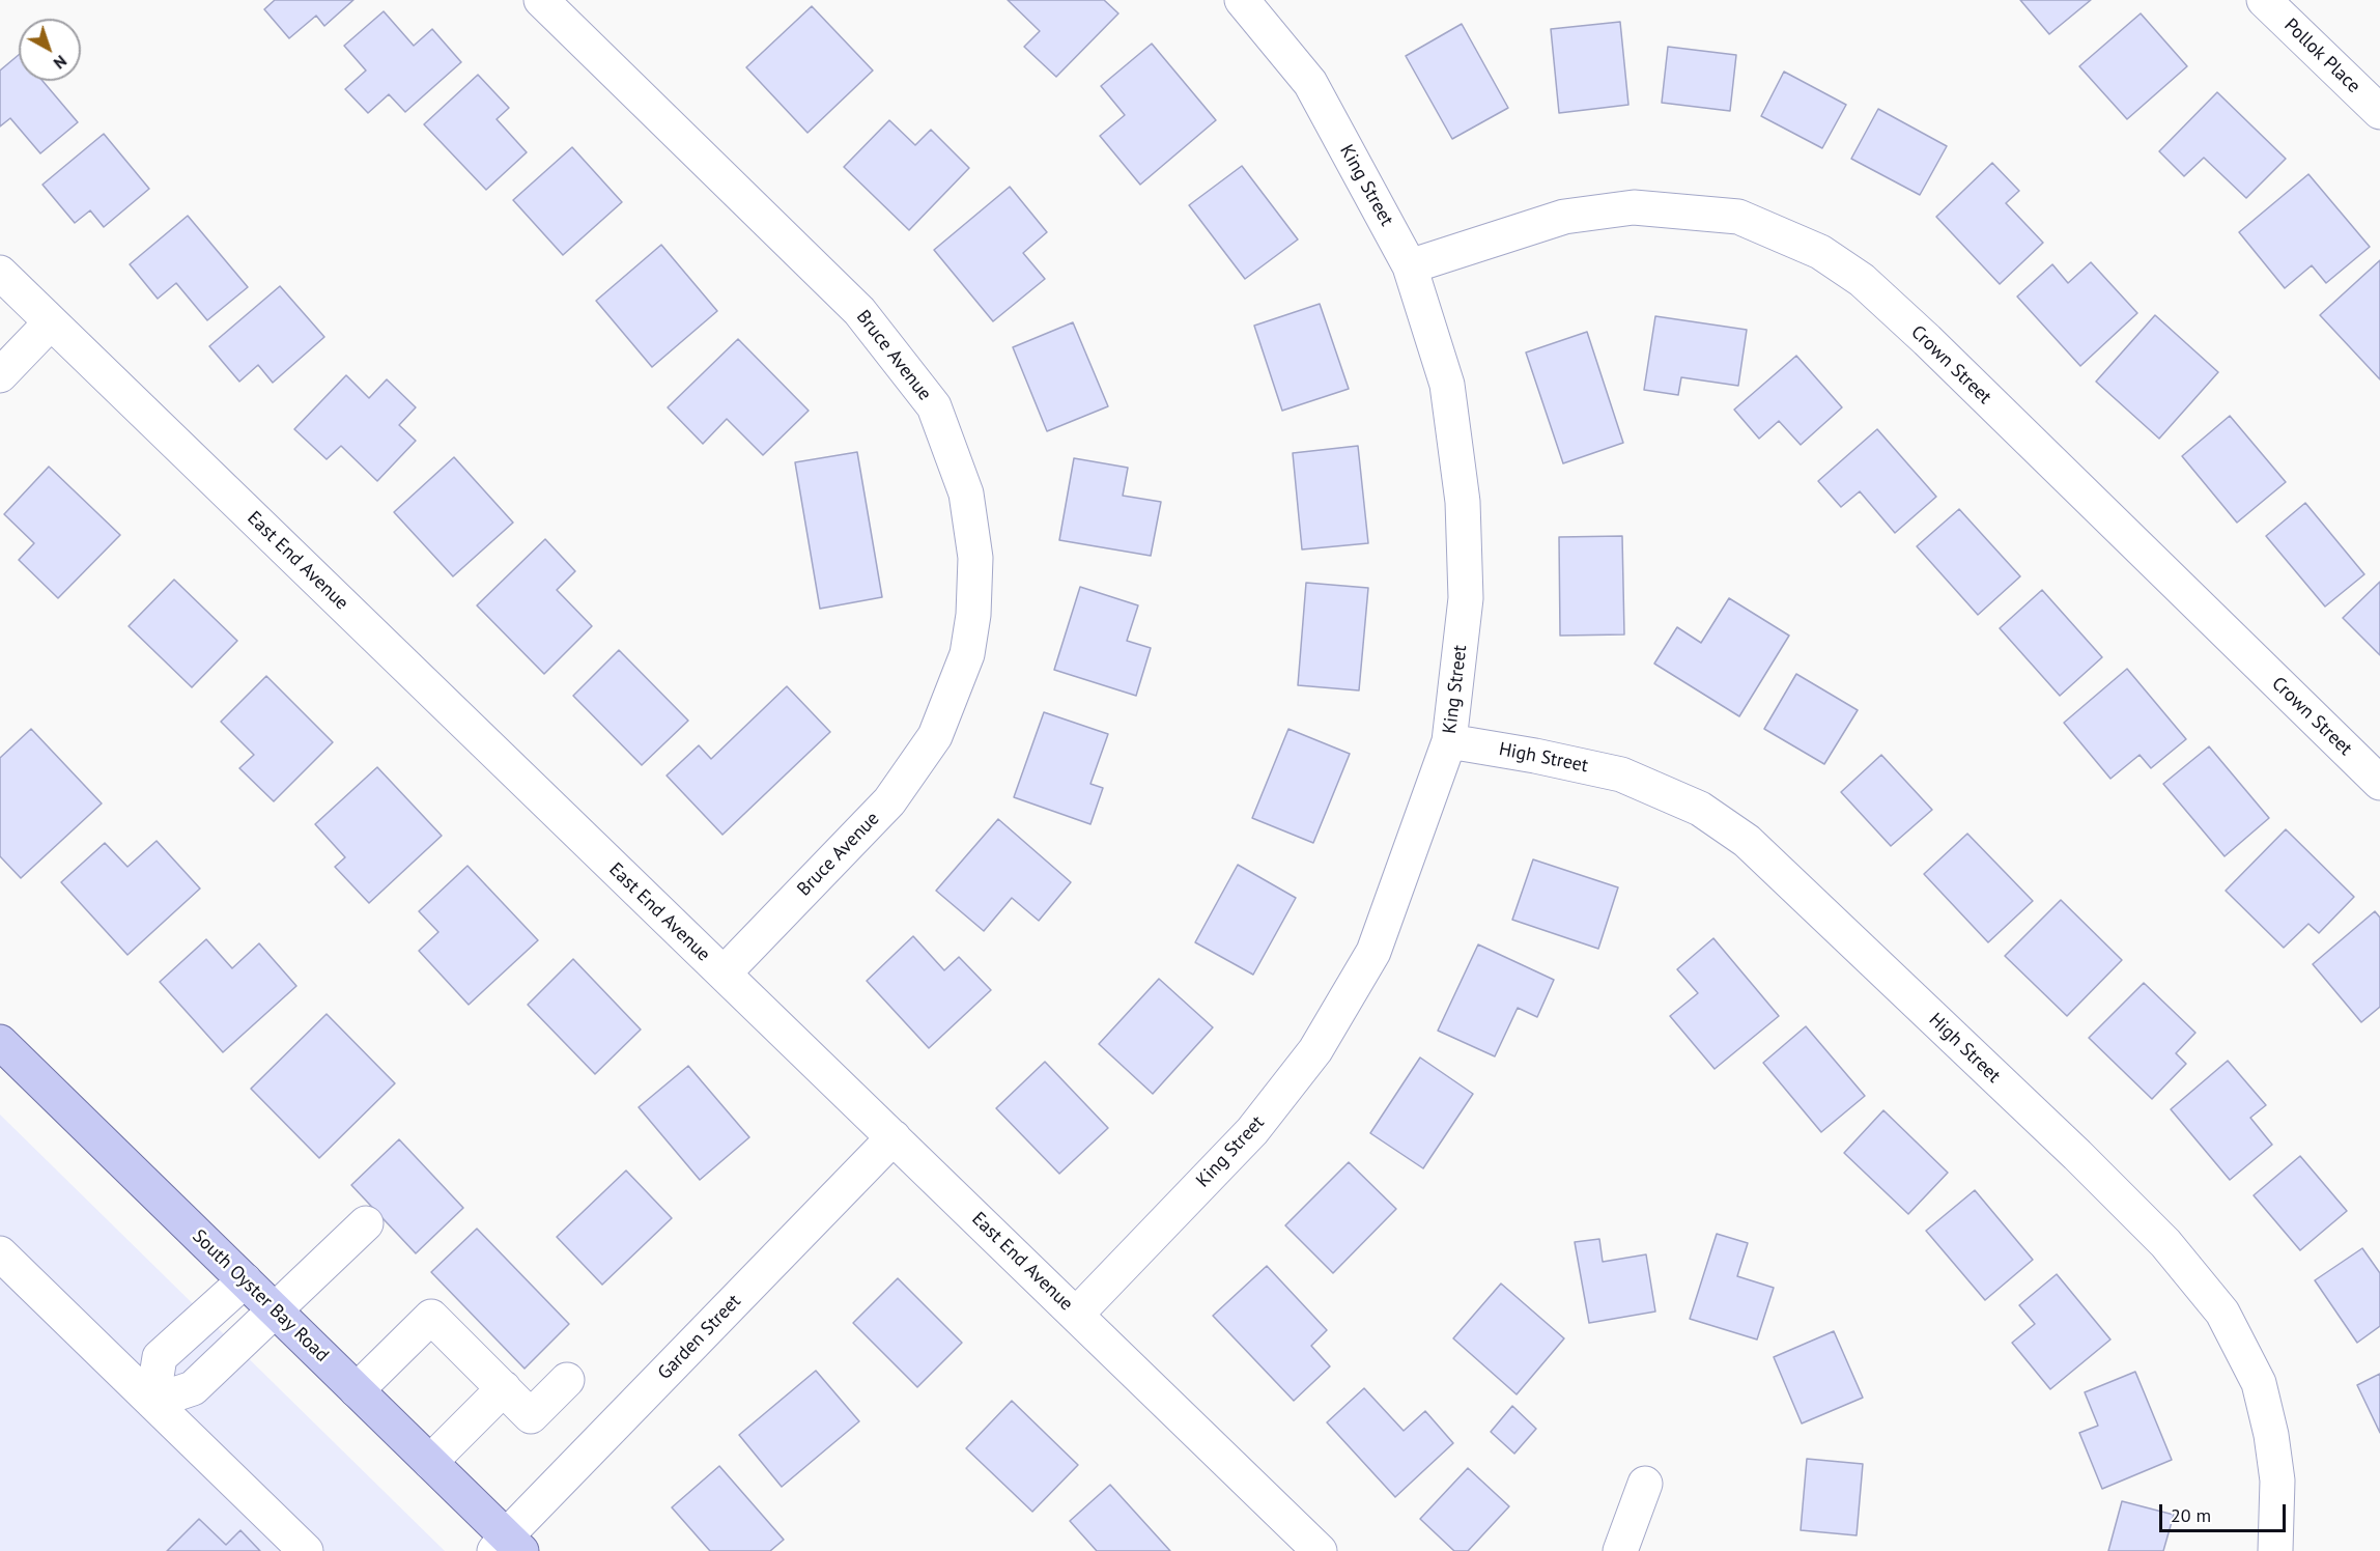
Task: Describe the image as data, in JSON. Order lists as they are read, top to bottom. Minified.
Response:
{"streets":{"main road":["South Oyster Bay Road"],"street":["Pollok Place","King Street","Bruce Avenue","Crown Street","East End Avenue","High Street","Garden Street"]},"crossings":[["King Street","Crown Street"],["King Street","East End Avenue"],["King Street","High Street"],["Bruce Avenue","East End Avenue"],["East End Avenue","Garden Street"],["South Oyster Bay Road","Garden Street"]],"scale_bar":"20 m","north":"bottom right"}
